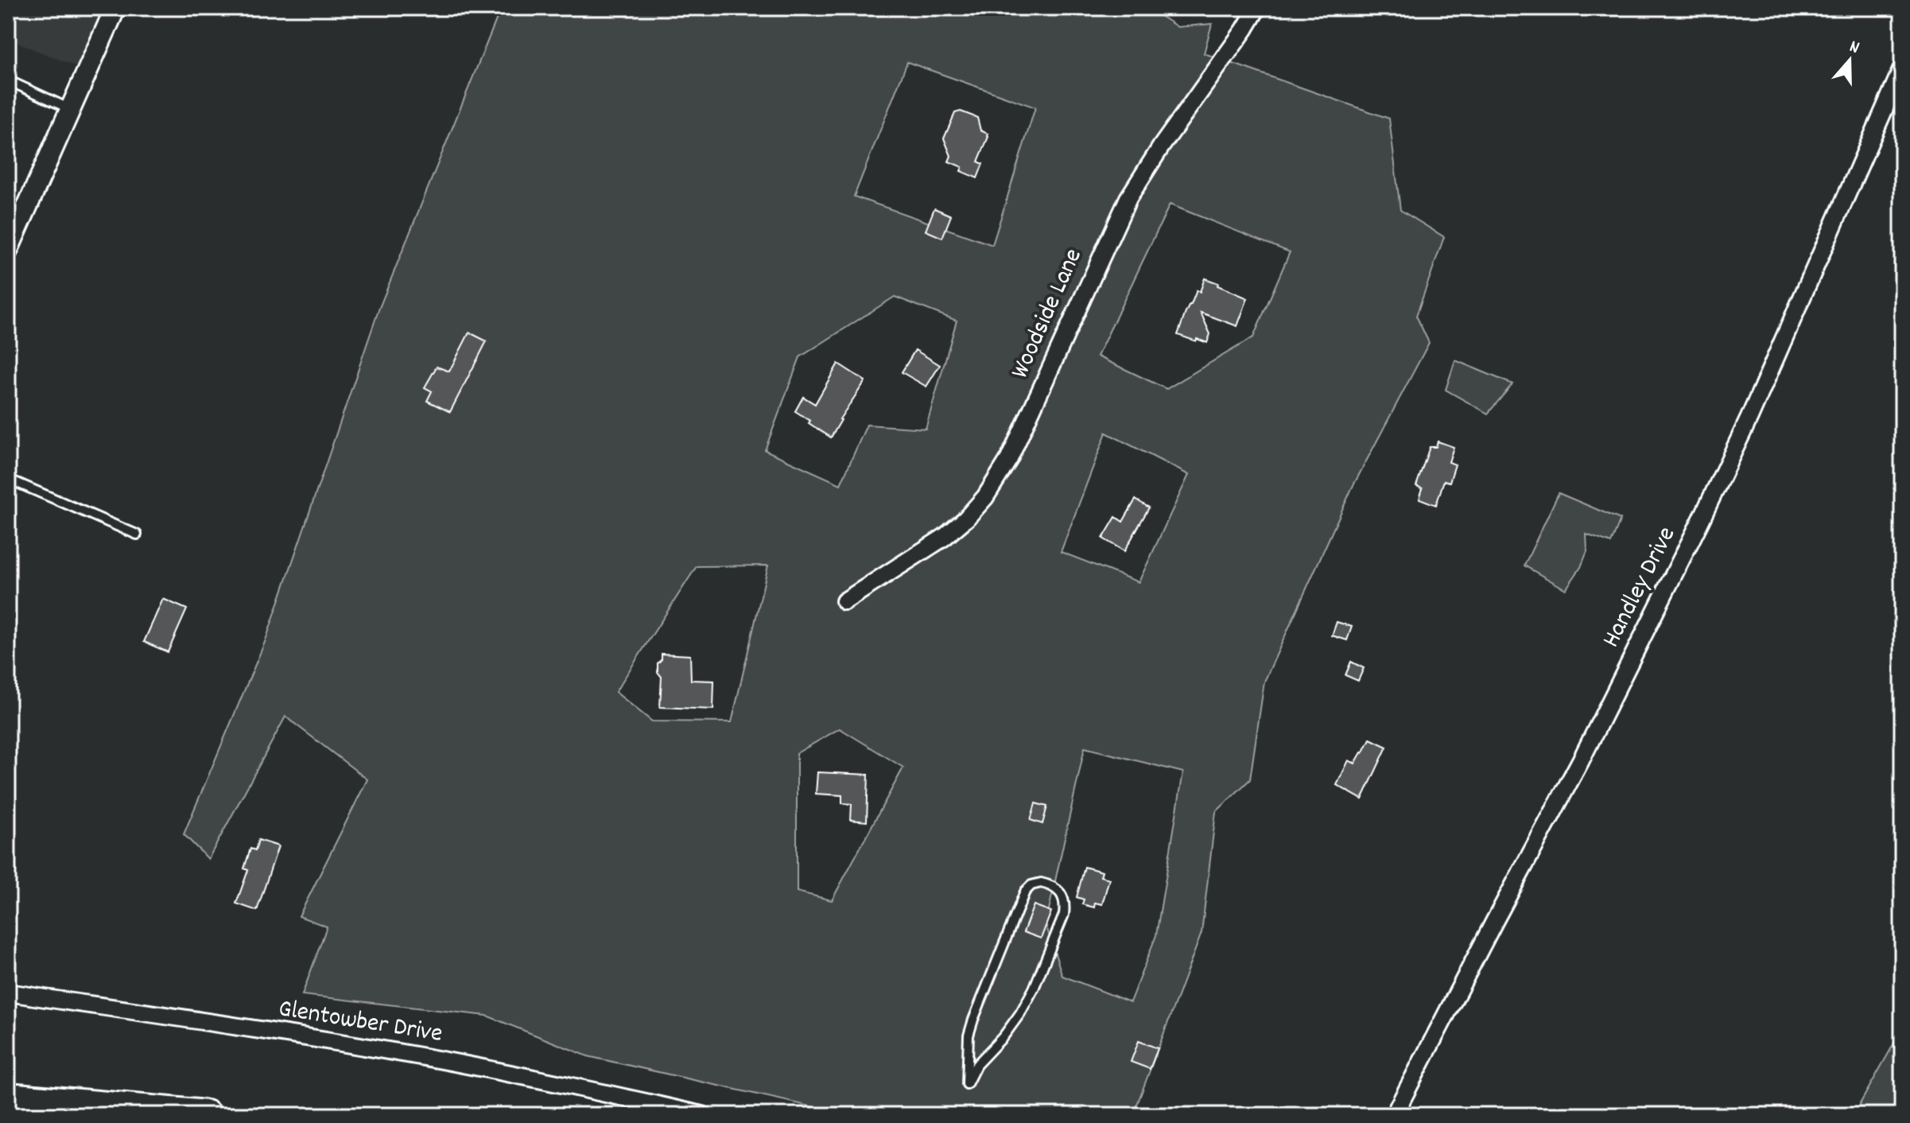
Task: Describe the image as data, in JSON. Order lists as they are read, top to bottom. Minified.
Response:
{"streets":{"street":["Woodside Lane","Handley Drive","Glentowber Drive"]},"north":"top"}
